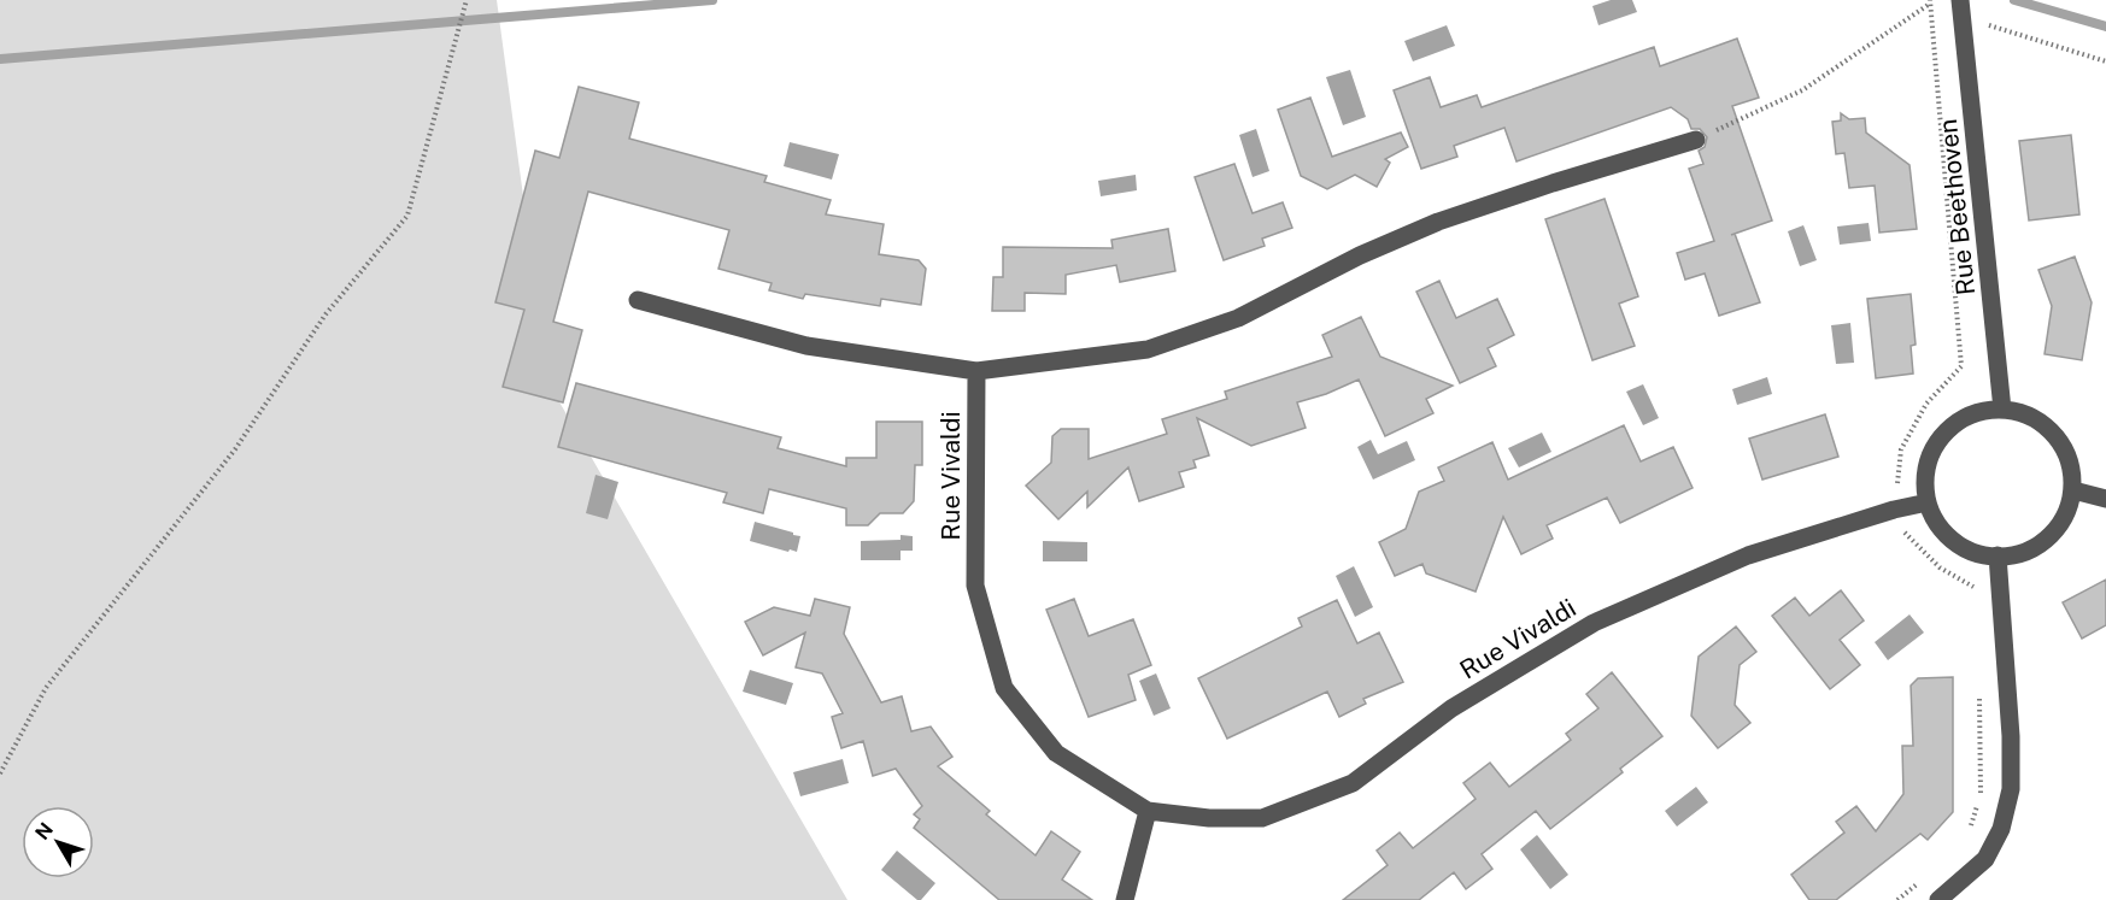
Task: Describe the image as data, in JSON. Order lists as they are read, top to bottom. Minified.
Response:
{"streets":{"street":["Rue Beethoven","Rue Vivaldi"]},"crossings":[["Rue Beethoven","Rue Vivaldi"]],"north":"top left"}
